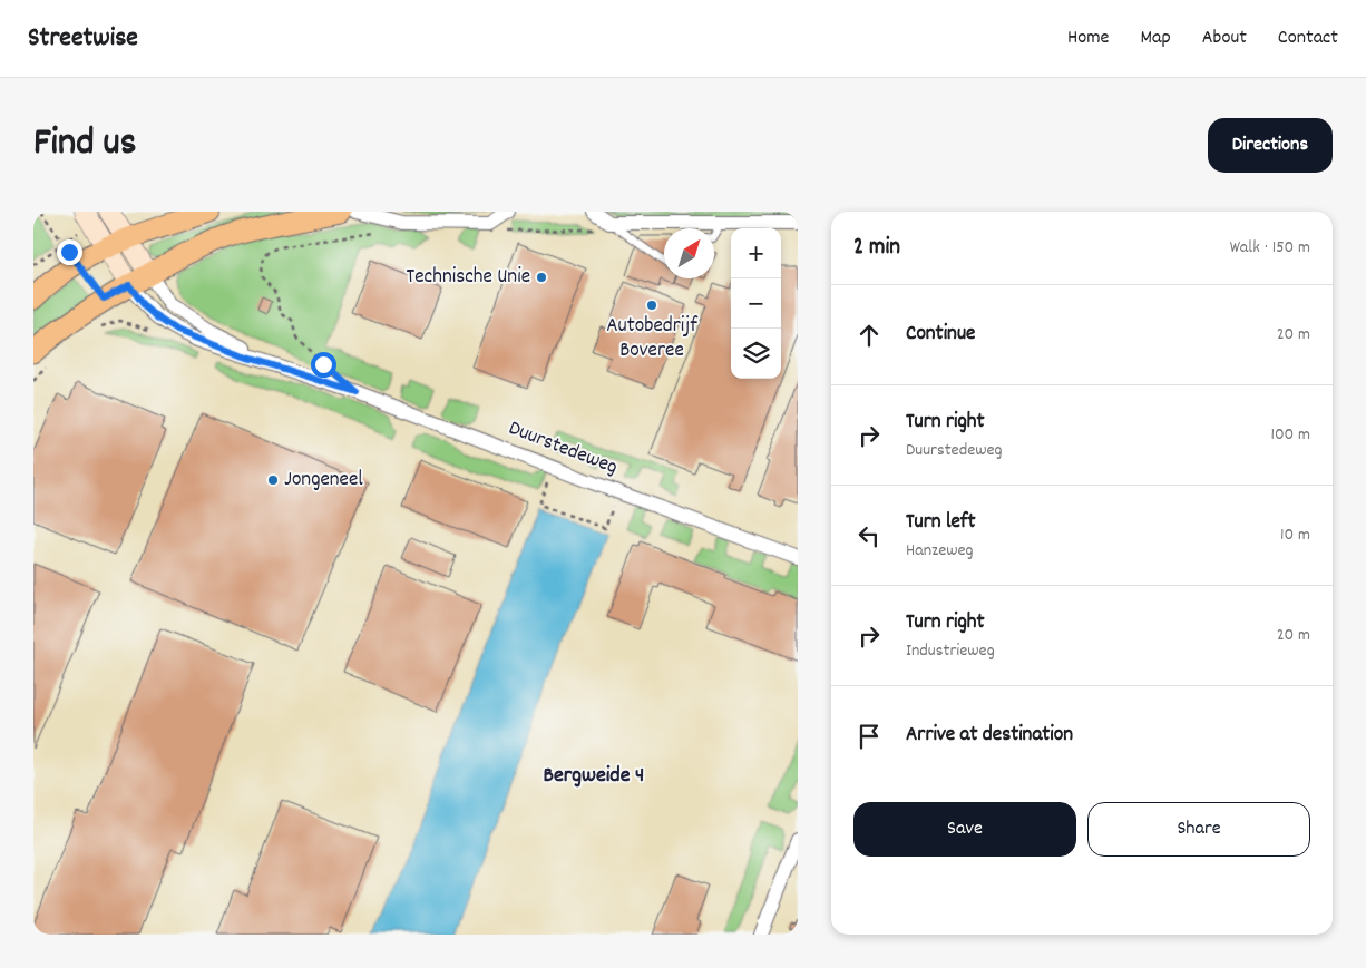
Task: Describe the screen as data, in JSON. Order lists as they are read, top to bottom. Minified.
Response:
{"streets":{"street":["Duurstedeweg"]},"districts":["Bergweide 4"],"places":["Technische Unie","Autobedrijf Boveree","Jongeneel"],"north":"top right","page":{"header":"Streetwise","nav":["Home","Map","About","Contact"],"title":"Find us","buttons":["Directions",["Save","Share"]],"heading":["2 min","Walk · 150 m"],"map_buttons":["+","−"],"list":[["Continue","20 m"],["Turn right","Duurstedeweg","100 m"],["Turn left","Hanzeweg","10 m"],["Turn right","Industrieweg","20 m"],"Arrive at destination"]}}
